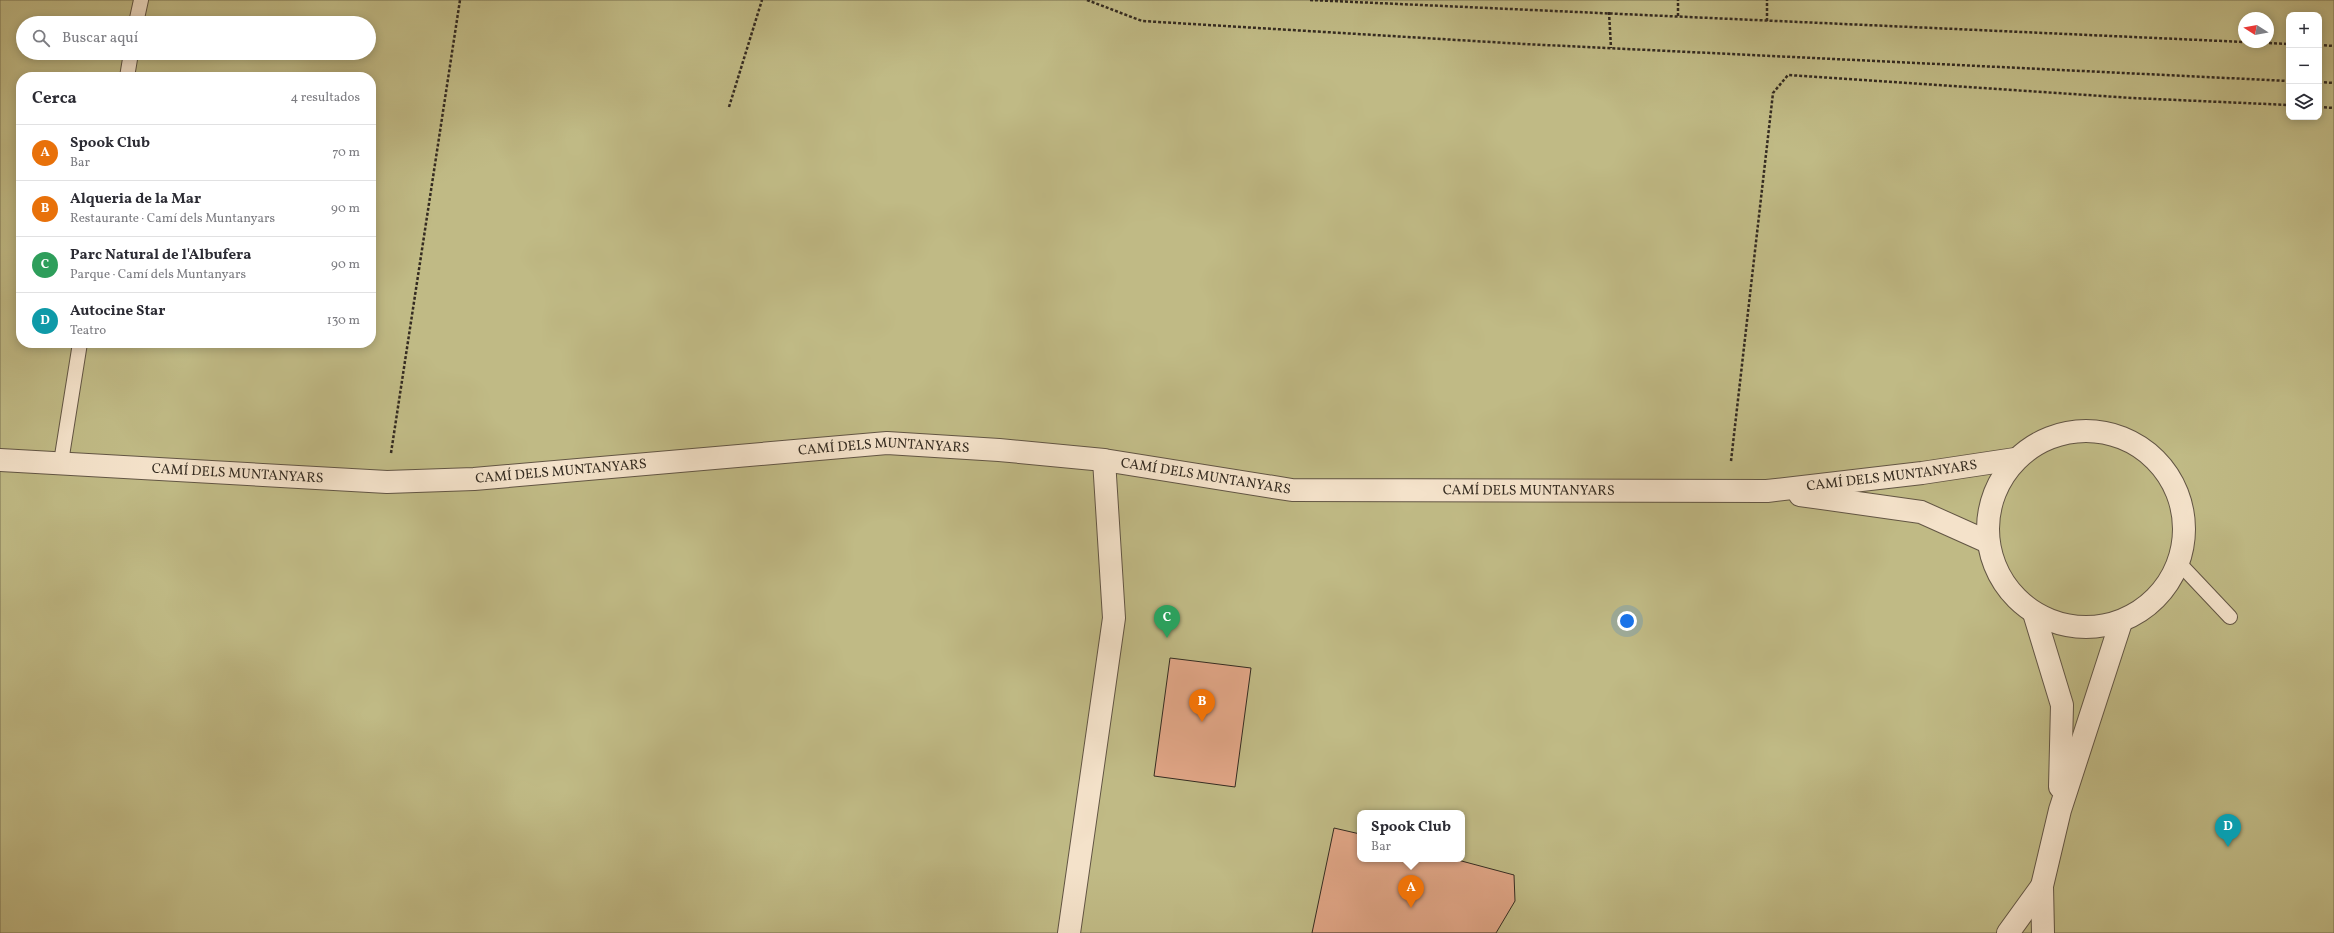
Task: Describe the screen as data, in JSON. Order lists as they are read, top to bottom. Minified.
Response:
{"streets":{"street":["CAMÍ DELS MUNTANYARS"]},"north":"left","page":{"map_buttons":["+","−"],"search":"Buscar aquí","heading":["Cerca","4 resultados"],"list":[{"mark":"A","name":"Spook Club","note":"Bar","value":"70 m"},{"mark":"B","name":"Alqueria de la Mar","note":"Restaurante · Camí dels Muntanyars","value":"90 m"},{"mark":"C","name":"Parc Natural de l'Albufera","note":"Parque · Camí dels Muntanyars","value":"90 m"},{"mark":"D","name":"Autocine Star","note":"Teatro","value":"130 m"}],"pins":["C","B","D","A"],"popup":["Spook Club","Bar"]}}
